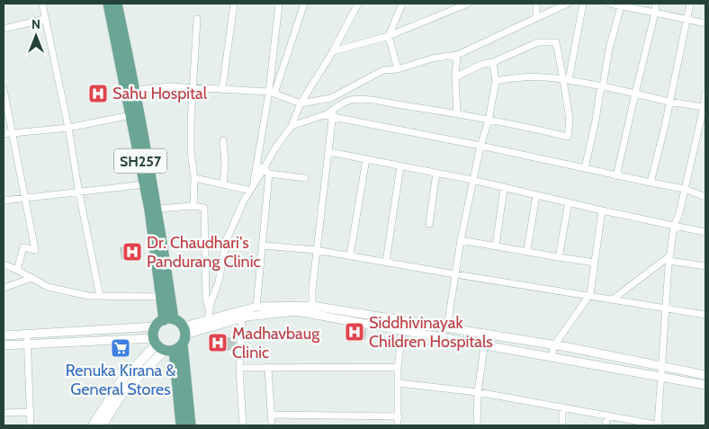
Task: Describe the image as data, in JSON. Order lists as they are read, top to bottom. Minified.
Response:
{"streets":{"main road":["SH257"]},"places":{"hospital":["Sahu Hospital","Dr. Chaudhari's Pandurang Clinic","Siddhivinayak Children Hospitals","Madhavbaug Clinic"],"supermarket":["Renuka Kirana & General Stores"]},"north":"top"}
